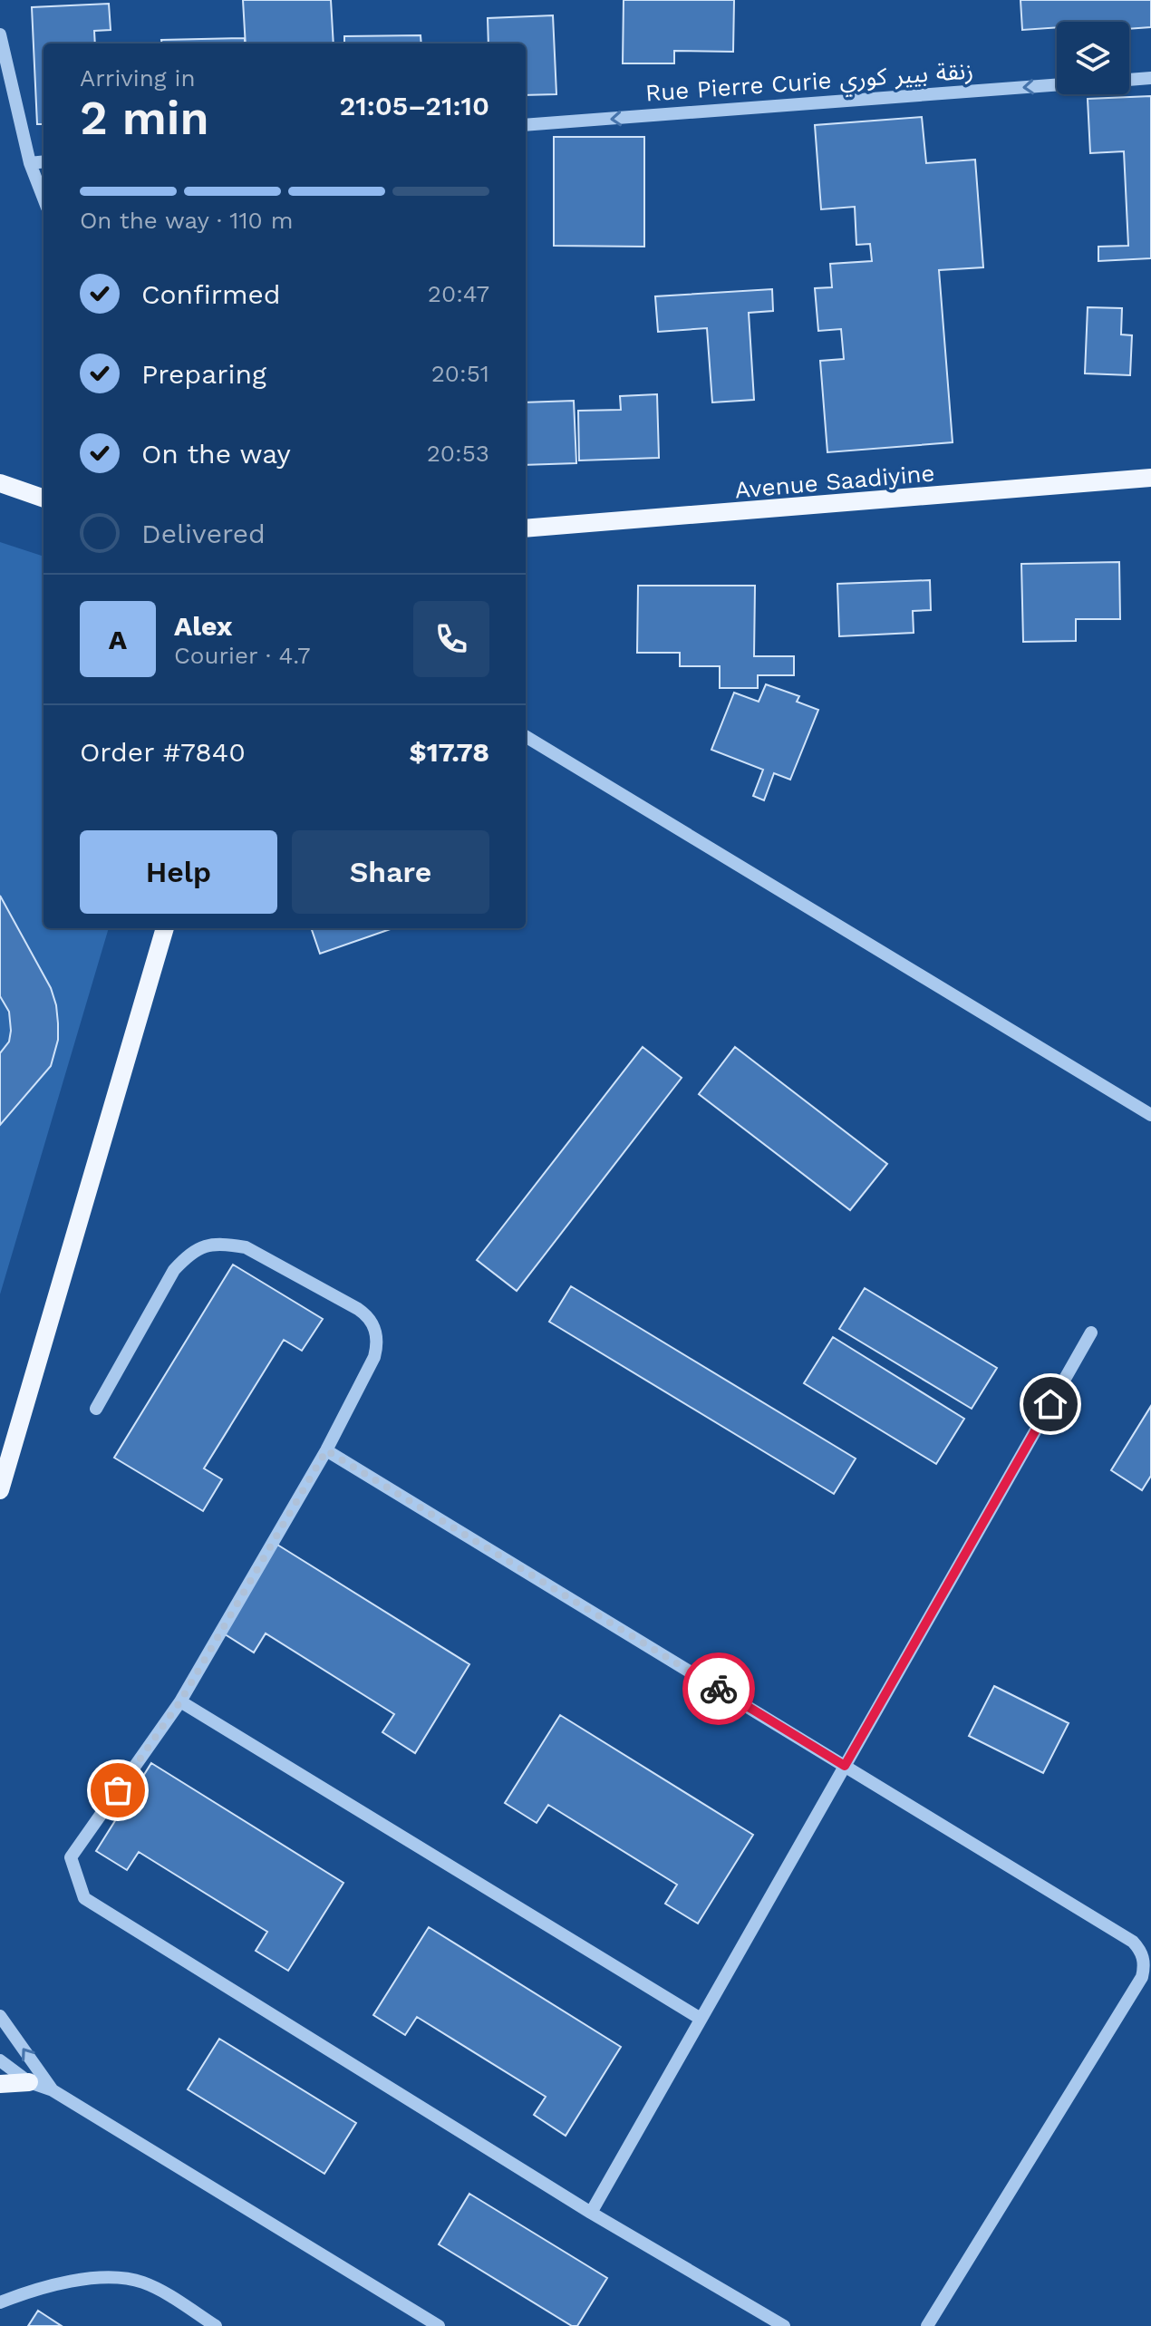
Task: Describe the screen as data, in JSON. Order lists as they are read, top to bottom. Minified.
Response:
{"streets":{"main road":["Avenue Saadiyine"],"street":["Rue Pierre Curie زنقة بيير كوري"]},"one_way":["Rue Pierre Curie زنقة بيير كوري"],"page":{"heading":["2 min","Arriving in","21:05–21:10"],"panel":["Alex","Courier · 4.7","Order #7840","$17.78"],"bar":"On the way · 110 m","list":[["Confirmed","20:47"],["Preparing","20:51"],["On the way","20:53"],"Delivered"],"round":"A","buttons":["Help","Share"]}}
